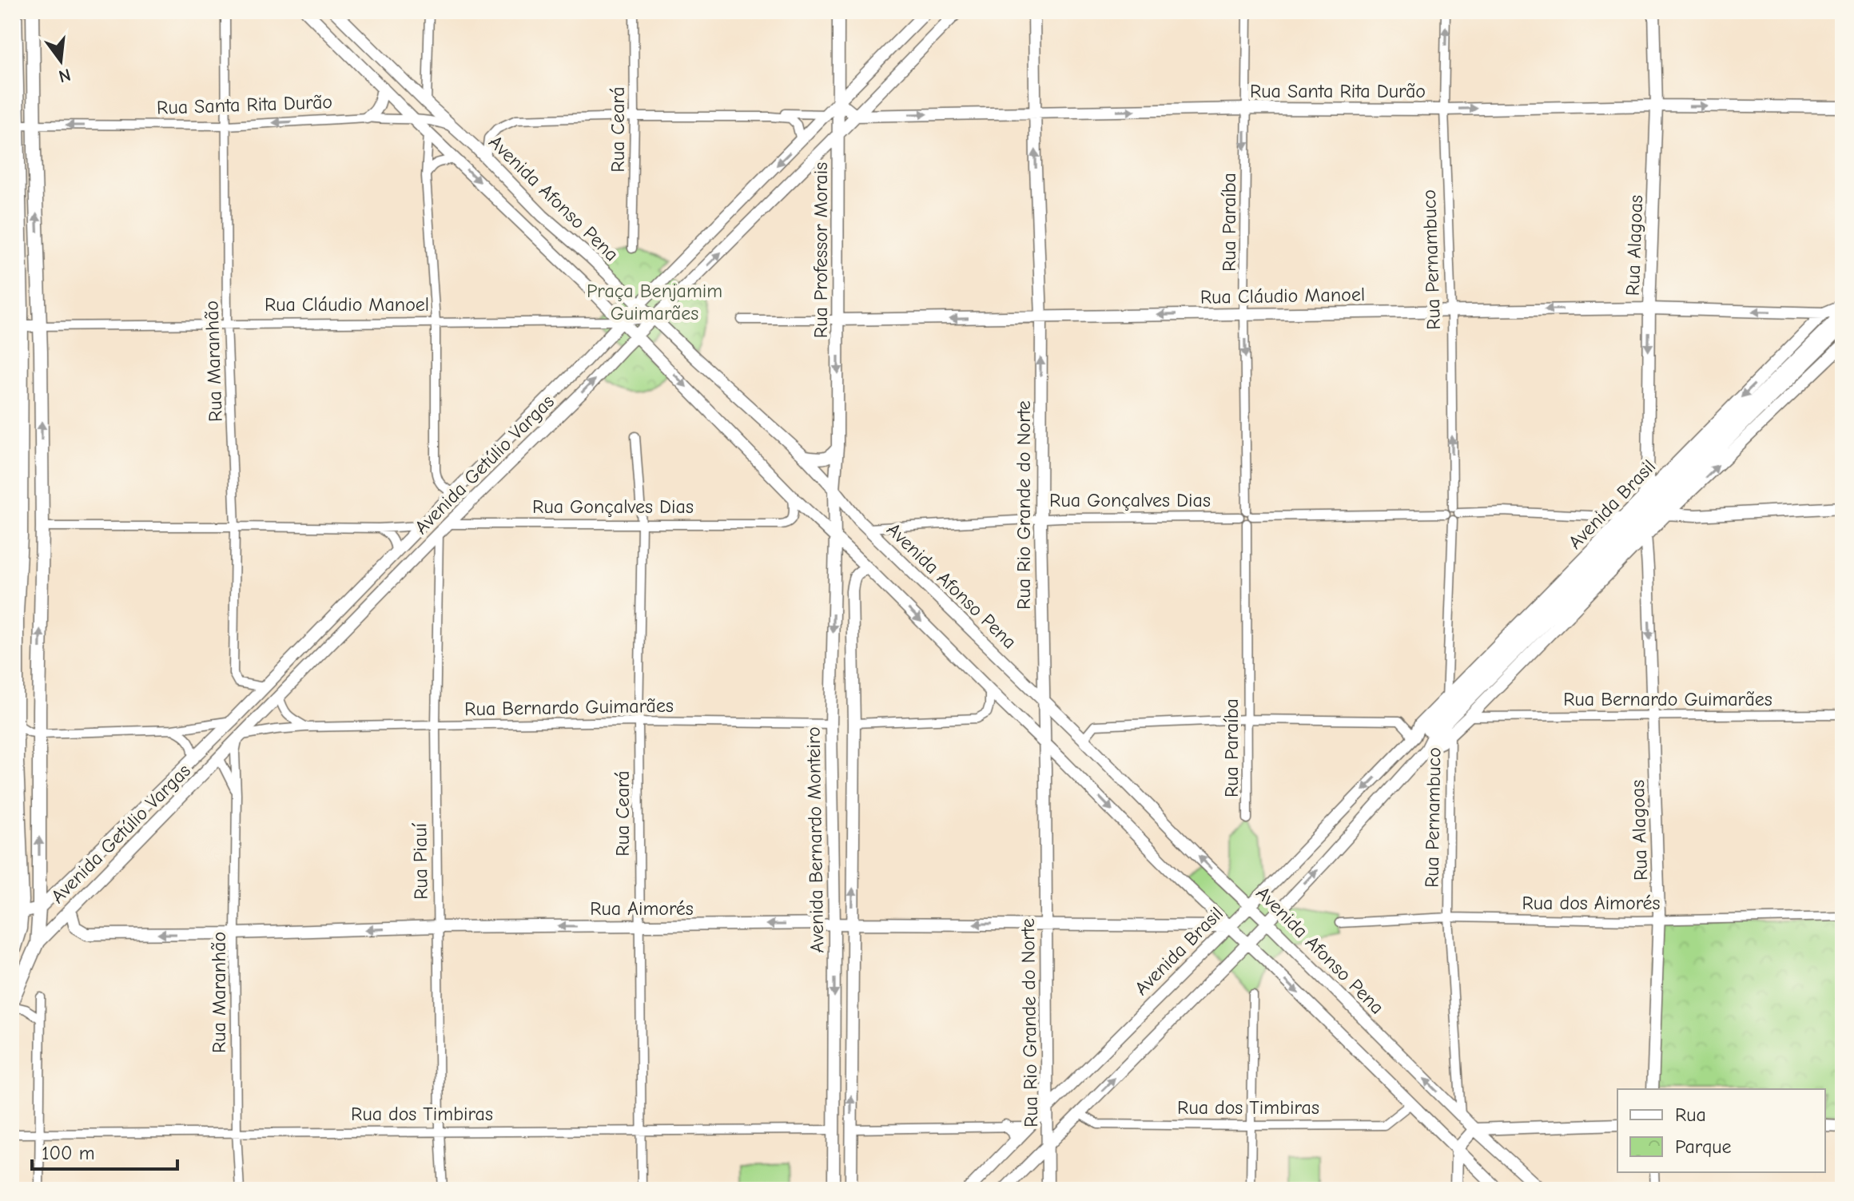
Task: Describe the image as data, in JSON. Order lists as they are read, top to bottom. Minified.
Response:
{"streets":{"main road":["Rua Santa Rita Durão","Avenida Afonso Pena","Rua Alagoas","Rua Professor Morais","Rua Cláudio Manoel","Avenida Getúlio Vargas","Avenida Brasil","Rua Rio Grande do Norte","Avenida Bernardo Monteiro","Rua Aimorés"],"street":["Rua Ceará","Rua Paraíba","Rua Pernambuco","Rua Maranhão","Rua Gonçalves Dias","Rua Bernardo Guimarães","Rua Piauí","Rua dos Aimorés","Rua dos Timbiras"]},"crossings":[["Rua Santa Rita Durão","Avenida Afonso Pena"],["Rua Santa Rita Durão","Rua Paraíba"],["Rua Santa Rita Durão","Rua Alagoas"],["Rua Santa Rita Durão","Rua Pernambuco"],["Rua Santa Rita Durão","Rua Maranhão"],["Rua Santa Rita Durão","Avenida Getúlio Vargas"],["Rua Santa Rita Durão","Rua Rio Grande do Norte"],["Rua Ceará","Rua Gonçalves Dias"],["Rua Ceará","Rua Bernardo Guimarães"],["Rua Ceará","Rua Aimorés"],["Rua Ceará","Rua dos Timbiras"],["Avenida Afonso Pena","Rua Professor Morais"],["Avenida Afonso Pena","Rua Pernambuco"],["Avenida Afonso Pena","Rua Cláudio Manoel"],["Avenida Afonso Pena","Avenida Getúlio Vargas"],["Avenida Afonso Pena","Rua Gonçalves Dias"],["Avenida Afonso Pena","Avenida Brasil"],["Avenida Afonso Pena","Rua Rio Grande do Norte"],["Avenida Afonso Pena","Avenida Bernardo Monteiro"],["Avenida Afonso Pena","Rua Aimorés"],["Avenida Afonso Pena","Rua dos Timbiras"],["Rua Paraíba","Rua Cláudio Manoel"],["Rua Paraíba","Rua Gonçalves Dias"],["Rua Alagoas","Rua Cláudio Manoel"],["Rua Alagoas","Avenida Brasil"],["Rua Alagoas","Rua Bernardo Guimarães"],["Rua Alagoas","Rua dos Aimorés"],["Rua Professor Morais","Rua Cláudio Manoel"],["Rua Professor Morais","Avenida Getúlio Vargas"],["Rua Professor Morais","Avenida Bernardo Monteiro"],["Rua Pernambuco","Rua Cláudio Manoel"],["Rua Pernambuco","Avenida Brasil"],["Rua Pernambuco","Rua dos Aimorés"],["Rua Cláudio Manoel","Rua Maranhão"],["Rua Cláudio Manoel","Avenida Getúlio Vargas"],["Rua Cláudio Manoel","Avenida Brasil"],["Rua Cláudio Manoel","Rua Rio Grande do Norte"],["Rua Maranhão","Avenida Getúlio Vargas"],["Rua Maranhão","Rua Bernardo Guimarães"],["Rua Maranhão","Rua Aimorés"],["Rua Maranhão","Rua dos Timbiras"],["Avenida Getúlio Vargas","Rua Gonçalves Dias"],["Avenida Getúlio Vargas","Rua Bernardo Guimarães"],["Avenida Getúlio Vargas","Rua Piauí"],["Avenida Getúlio Vargas","Rua Aimorés"],["Rua Gonçalves Dias","Rua Rio Grande do Norte"],["Avenida Brasil","Rua Rio Grande do Norte"],["Avenida Brasil","Rua Bernardo Guimarães"],["Avenida Brasil","Rua Aimorés"],["Avenida Brasil","Rua dos Timbiras"],["Rua Rio Grande do Norte","Rua Aimorés"],["Rua Bernardo Guimarães","Avenida Bernardo Monteiro"],["Rua Bernardo Guimarães","Rua Piauí"],["Avenida Bernardo Monteiro","Rua Aimorés"],["Avenida Bernardo Monteiro","Rua dos Timbiras"],["Rua Piauí","Rua Aimorés"],["Rua Piauí","Rua dos Timbiras"]],"one_way":["Rua Paraíba","Rua Cláudio Manoel","Rua Aimorés"],"parks":["Praça Benjamim Guimarães"],"legend":["Rua","Parque"],"scale_bar":"100 m","north":"bottom"}
